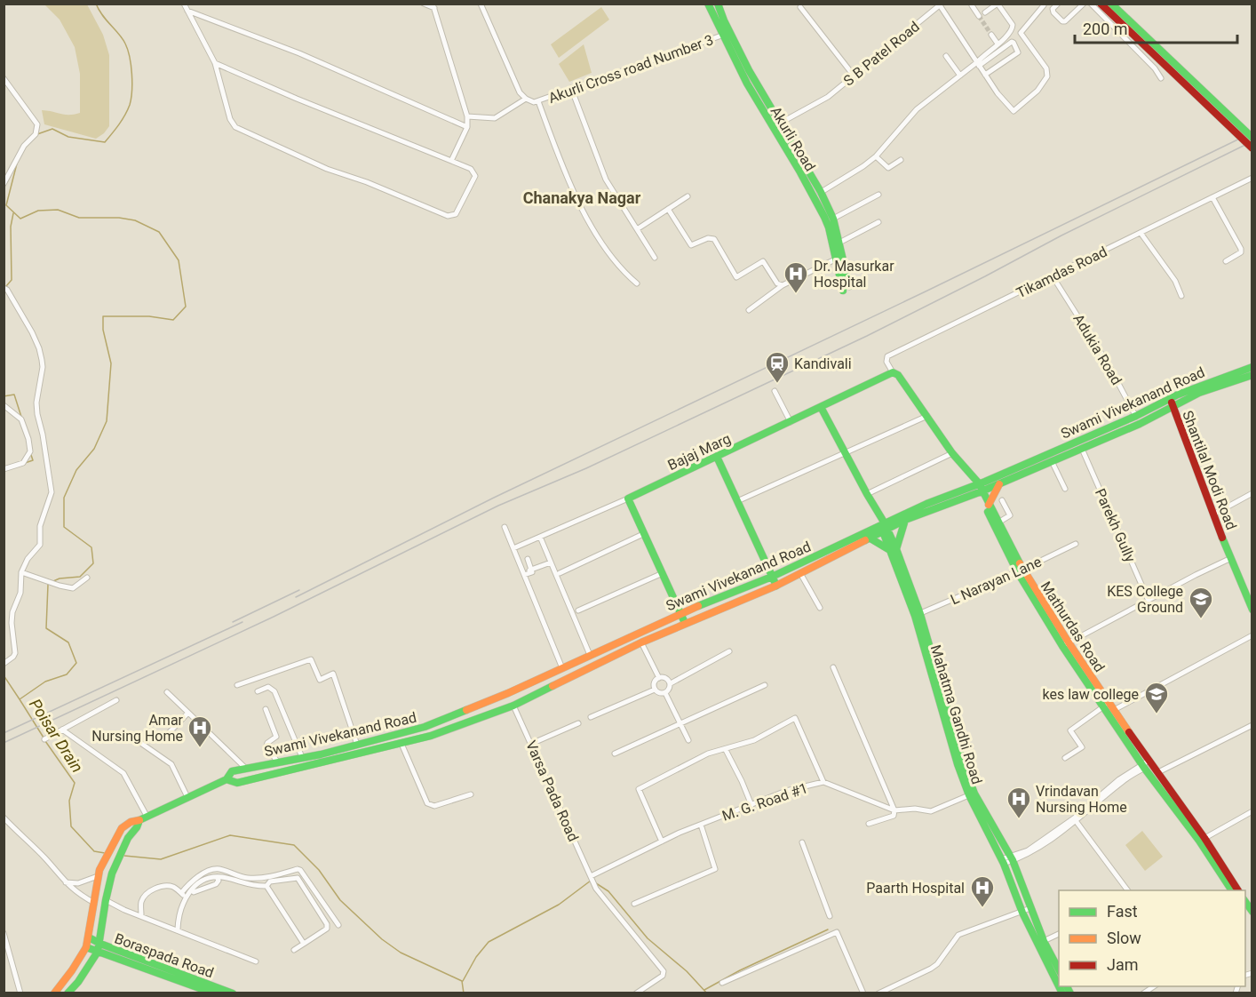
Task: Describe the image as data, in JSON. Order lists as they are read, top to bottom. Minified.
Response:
{"streets":{"main road":["Akurli Road","Swami Vivekanand Road","Bajaj Marg","Shantilal Modi Road","Mathurdas Road","Mahatma Gandhi Road","Boraspada Road"],"street":["S B Patel Road","Akurli Cross road Number 3","Tikamdas Road","Adukia Road","Parekh Gully","L Narayan Lane","Varsa Pada Road","M. G. Road #1"]},"crossings":[["S B Patel Road","Akurli Road"],["Akurli Cross road Number 3","Akurli Road"],["Tikamdas Road","Adukia Road"],["Tikamdas Road","Bajaj Marg"],["Adukia Road","Swami Vivekanand Road"],["Swami Vivekanand Road","Shantilal Modi Road"],["Swami Vivekanand Road","Parekh Gully"],["Swami Vivekanand Road","Mathurdas Road"],["Swami Vivekanand Road","Mahatma Gandhi Road"],["Swami Vivekanand Road","Varsa Pada Road"],["Swami Vivekanand Road","Boraspada Road"],["Bajaj Marg","Mahatma Gandhi Road"],["L Narayan Lane","Mathurdas Road"],["L Narayan Lane","Mahatma Gandhi Road"],["Mahatma Gandhi Road","M. G. Road #1"],["Varsa Pada Road","M. G. Road #1"]],"districts":["Chanakya Nagar"],"water":["Poisar Drain"],"places":{"hospital":["Dr. Masurkar Hospital","Amar Nursing Home","Vrindavan Nursing Home","Paarth Hospital"],"station":["Kandivali"],"school or university":["KES College Ground","kes law college"]},"legend":["Fast","Slow","Jam"],"scale_bar":"200 m"}
